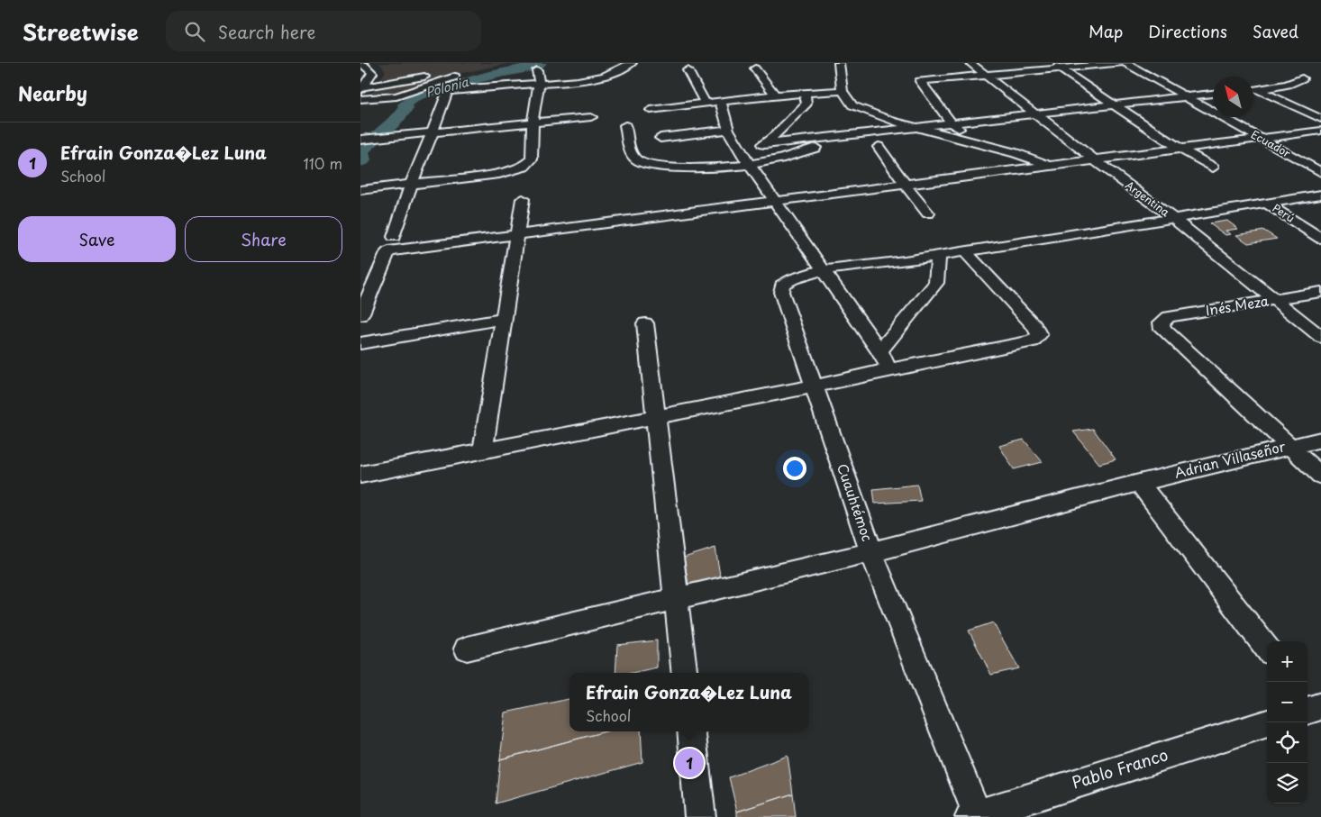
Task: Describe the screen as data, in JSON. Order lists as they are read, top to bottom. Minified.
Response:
{"streets":{"street":["Ecuador","Argentina","Perú","Inés Meza","Adrian Villaseñor","Cuauhtémoc","Pablo Franco"]},"crossings":[["Argentina","Inés Meza"],["Inés Meza","Adrian Villaseñor"],["Adrian Villaseñor","Cuauhtémoc"],["Cuauhtémoc","Pablo Franco"]],"water":["Polonia"],"north":"top left","page":{"header":"Streetwise","search":"Search here","nav":["Map","Directions","Saved"],"heading":"Nearby","list":[{"mark":"1","name":"Efrain Gonza�Lez Luna","note":"School","value":"110 m"}],"buttons":["Save","Share"],"map_buttons":["+","−"],"popup":["Efrain Gonza�Lez Luna","School"],"pins":"1"}}
